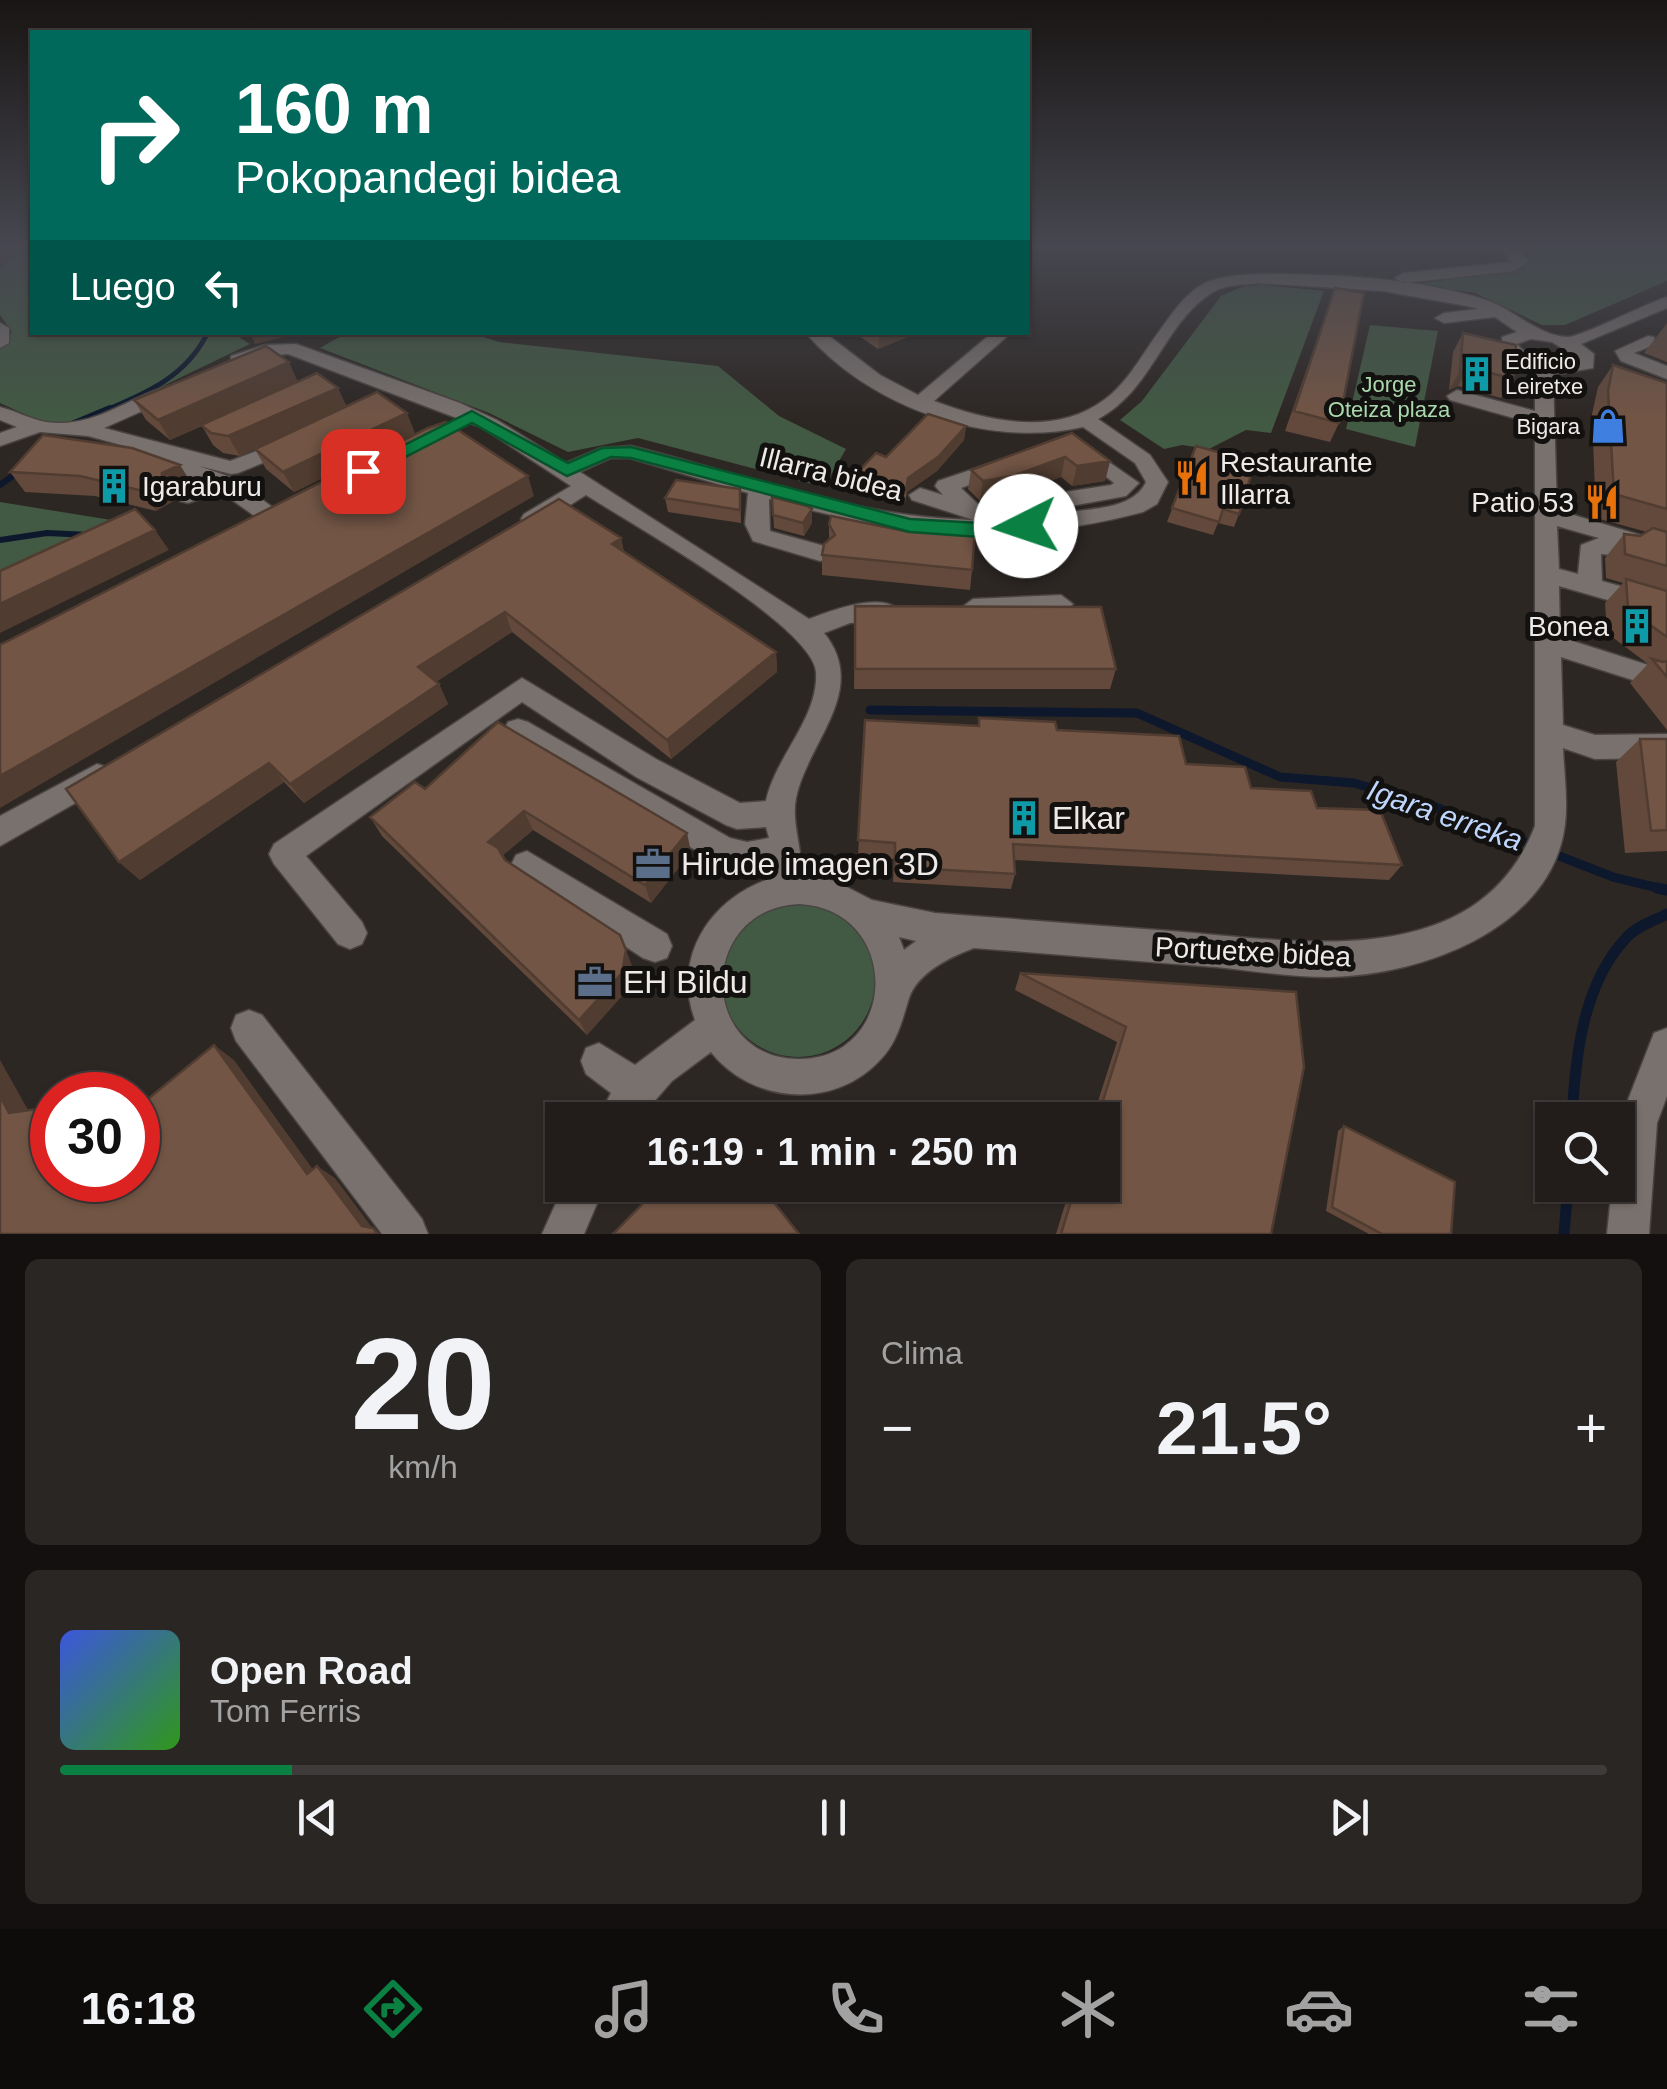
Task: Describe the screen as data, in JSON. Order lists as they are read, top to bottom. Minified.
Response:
{"streets":{"street":["Illarra bidea","Portuetxe bidea"]},"water":["Igara erreka"],"parks":["Jorge Oteiza plaza"],"places":{"building":["Edificio Leiretxe","Igaraburu","Bonea","Elkar"],"shop":["Bigara"],"restaurant":["Restaurante Illarra","Patio 53"],"office":["Hirude imagen 3D","EH Bildu"]},"page":{"turn":["160 m","Pokopandegi bidea"],"then":"Luego","limit":"30","trip":"16:19 · 1 min · 250 m","tile":[["20","km/h"],"Clima"],"heat":["−","21.5°","+"],"song":["Open Road","Tom Ferris"],"tabs":"16:18"}}
